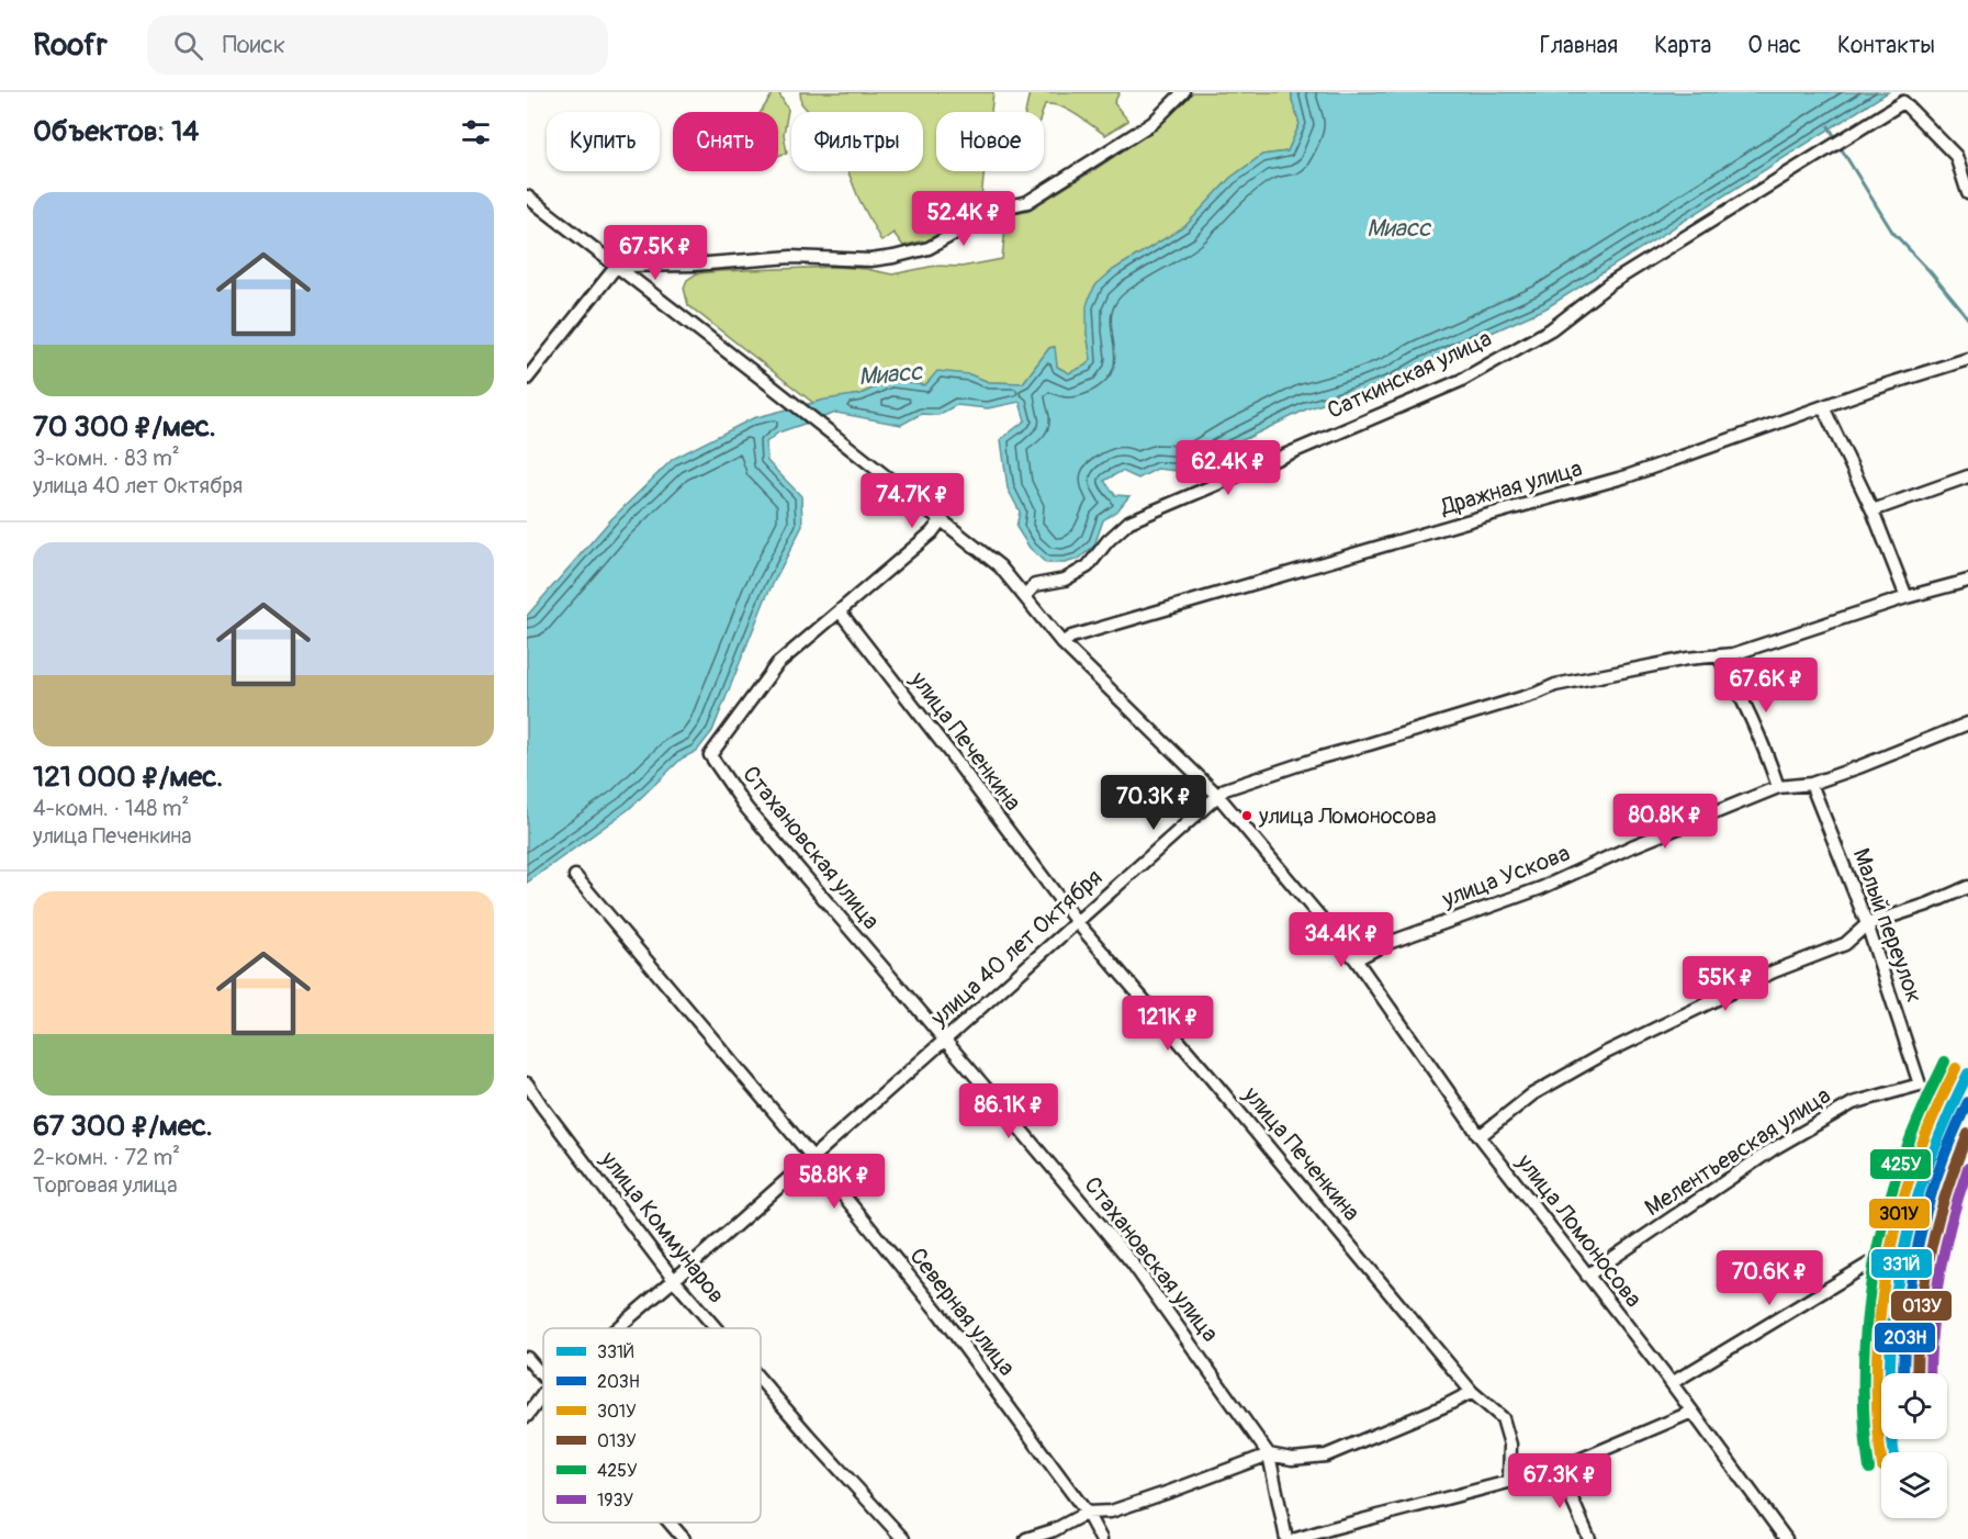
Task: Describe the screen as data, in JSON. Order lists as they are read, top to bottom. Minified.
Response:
{"streets":{"street":["Саткинская улица","Дражная улица","улица Печенкина","Стахановская улица","улица Ускова","Малый переулок","улица 40 лет Октября","Мелентьевская улица","улица Коммунаров","улица Ломоносова","Северная улица"]},"crossings":[["Саткинская улица","улица Ломоносова"],["Дражная улица","улица Ломоносова"],["улица Печенкина","Стахановская улица"],["улица Печенкина","улица 40 лет Октября"],["Стахановская улица","улица 40 лет Октября"],["улица Ускова","Малый переулок"],["улица Ускова","улица Ломоносова"],["Малый переулок","Мелентьевская улица"],["улица 40 лет Октября","улица Коммунаров"],["улица 40 лет Октября","улица Ломоносова"],["улица 40 лет Октября","Северная улица"],["Мелентьевская улица","улица Ломоносова"]],"water":["Миасс"],"places":["улица Ломоносова"],"lines":["transit line 425У","transit line 301У","transit line 331Й","transit line 203Н","transit line 013У","transit line 193У"],"legend":["331Й","203Н","301У","013У","425У","193У"],"page":{"header":"Roofr","search":"Поиск","nav":["Главная","Карта","О нас","Контакты"],"heading":"Объектов: 14","chip":["Купить","Снять","Фильтры","Новое"],"list":[{"name":"70 300 ₽/мес.","note":"3-комн. · 83 m² · улица 40 лет Октября"},{"name":"121 000 ₽/мес.","note":"4-комн. · 148 m² · улица Печенкина"},{"name":"67 300 ₽/мес.","note":"2-комн. · 72 m² · Торговая улица"}],"price":["52.4K ₽","67.5K ₽","62.4K ₽","74.7K ₽","67.6K ₽","70.3K ₽","80.8K ₽","34.4K ₽","55K ₽","121K ₽","86.1K ₽","58.8K ₽","70.6K ₽","67.3K ₽"]}}
